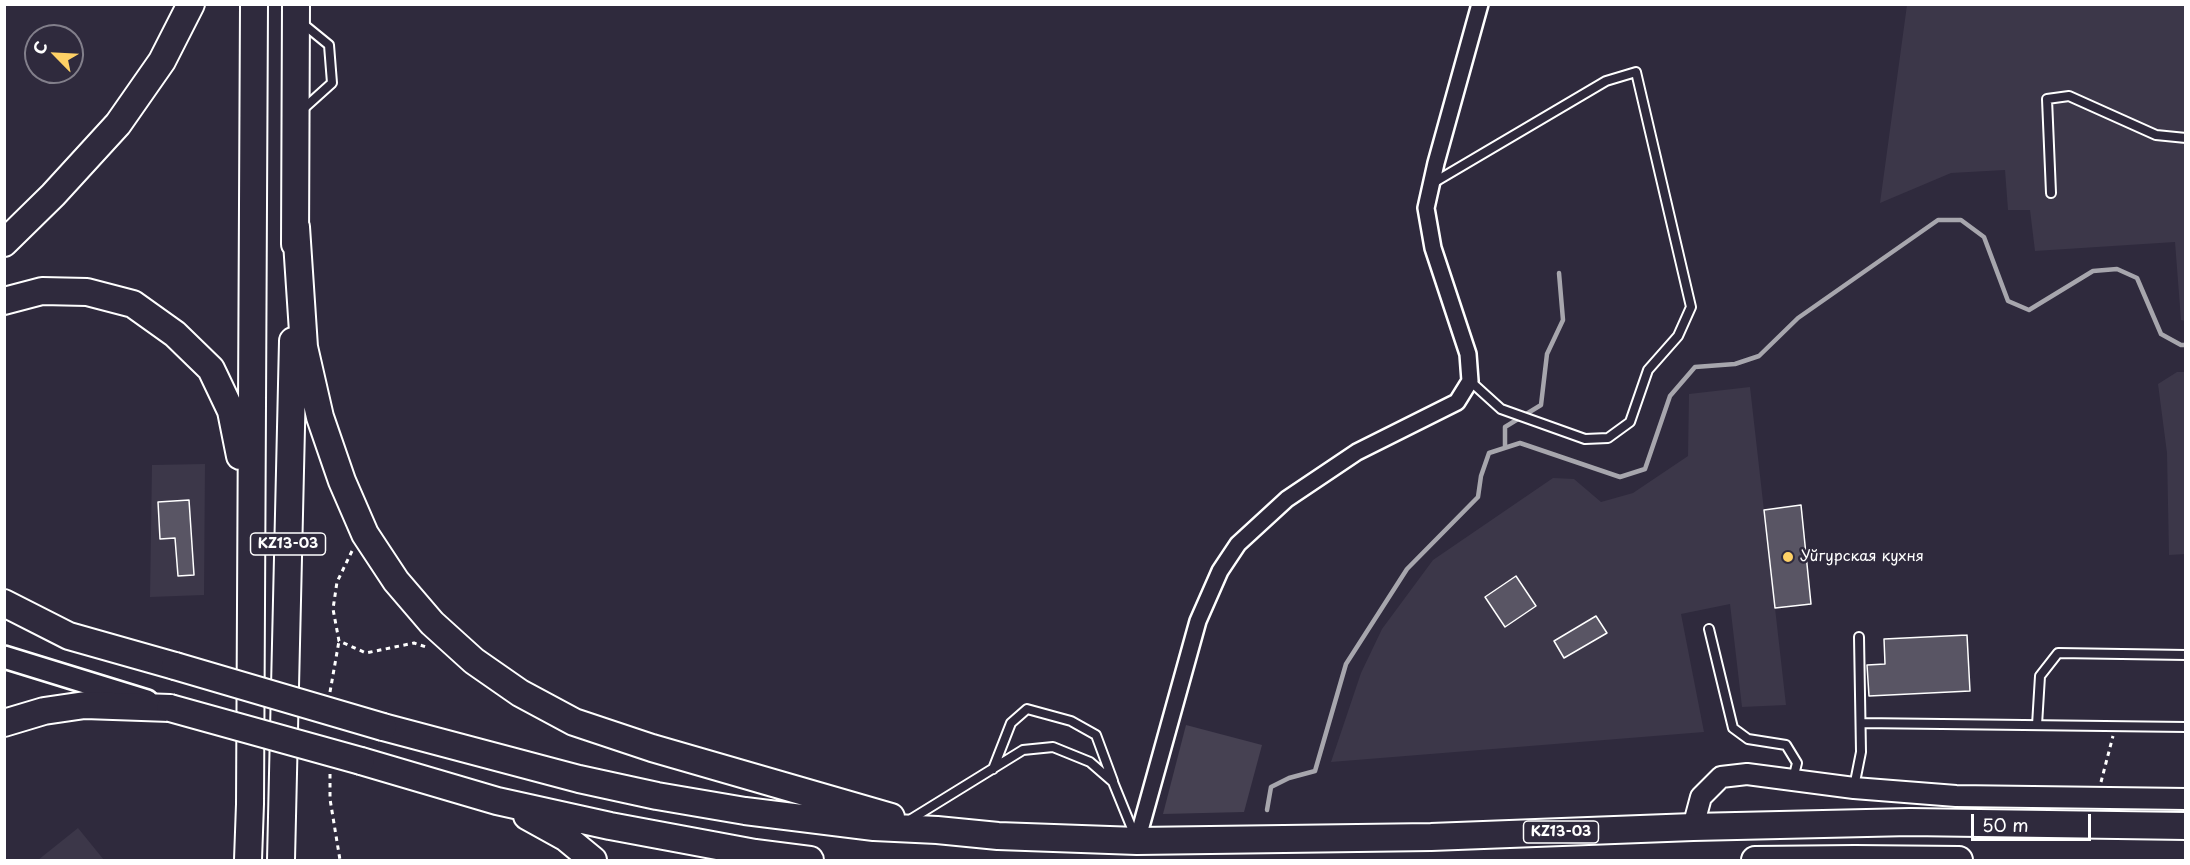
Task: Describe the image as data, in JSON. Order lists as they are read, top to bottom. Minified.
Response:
{"streets":{"highway":["KZ13-03"]},"places":["Уйгурская кухня"],"scale_bar":"50 m","north":"top left"}
